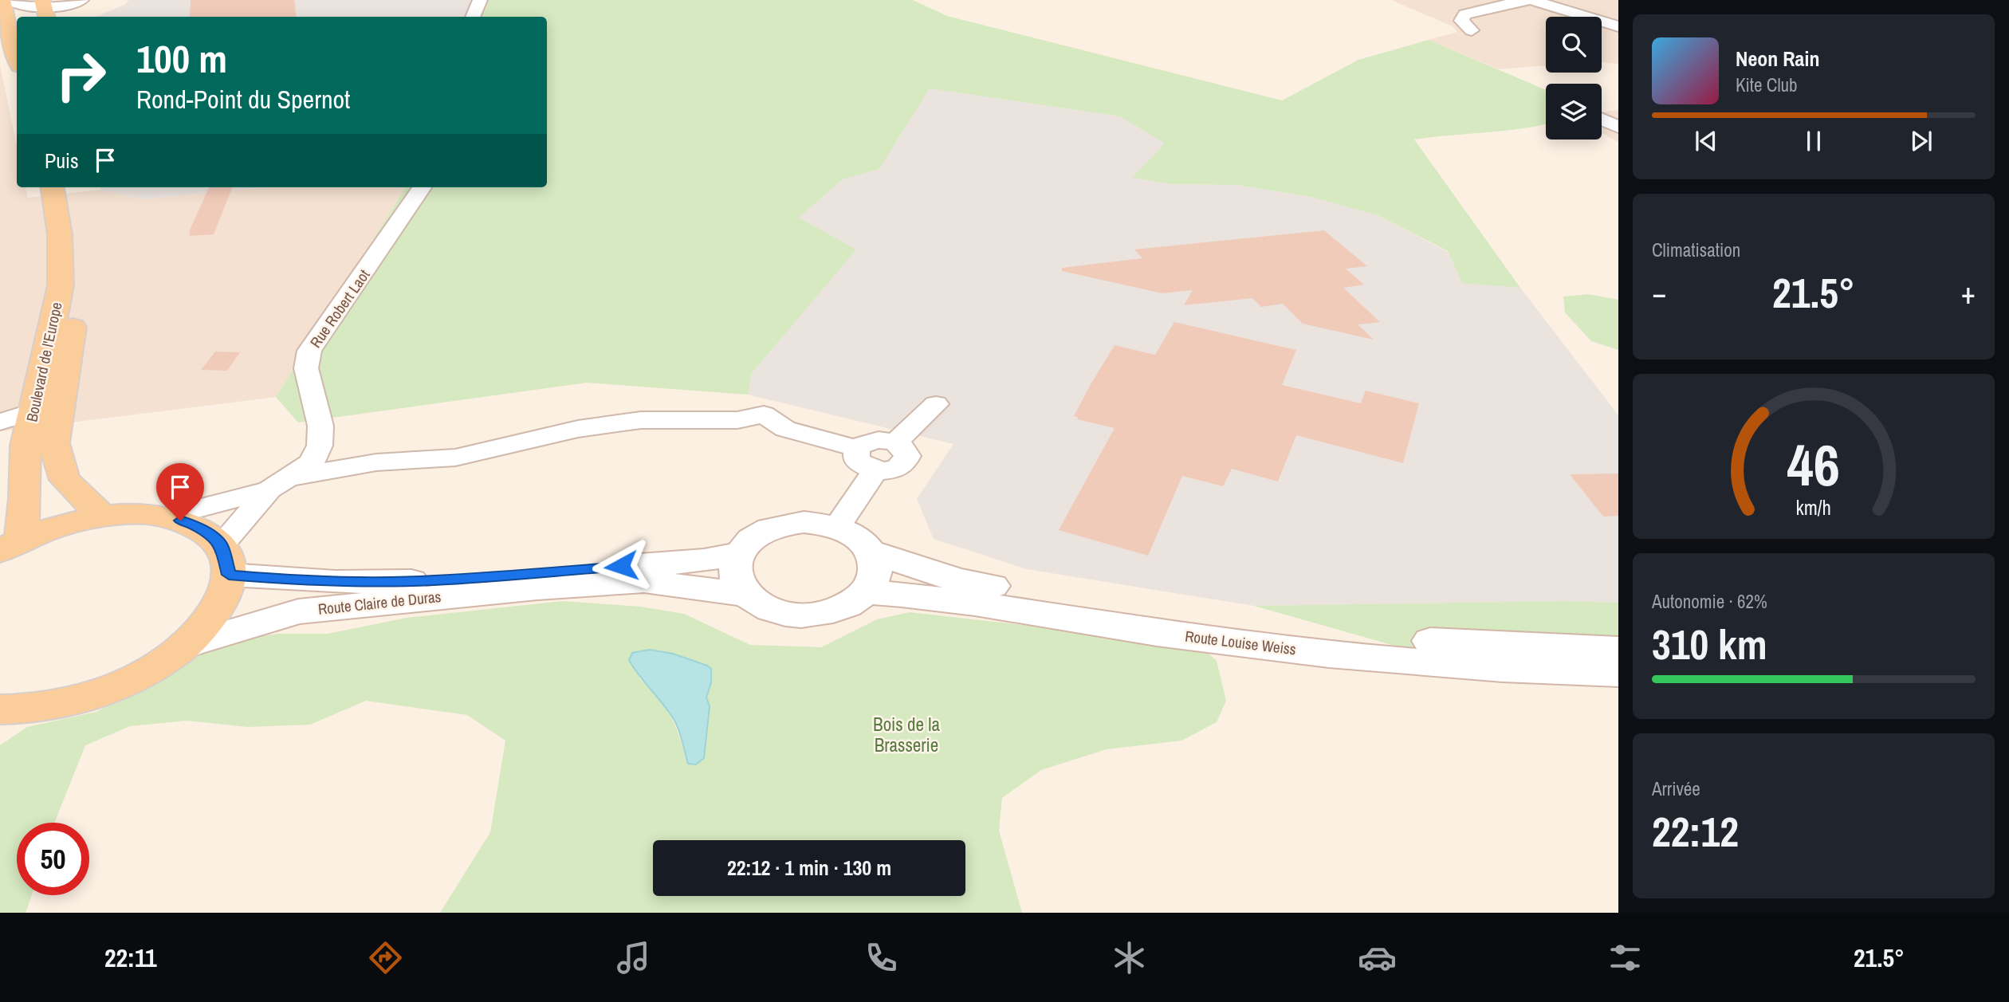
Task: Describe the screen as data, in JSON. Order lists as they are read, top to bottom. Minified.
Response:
{"streets":{"main road":["Boulevard de l'Europe","Route Claire de Duras","Route Louise Weiss"],"street":["Rue Robert Laot"]},"crossings":[["Route Claire de Duras","Route Louise Weiss"]],"parks":["Bois de la Brasserie"],"page":{"turn":["100 m","Rond-Point du Spernot"],"song":["Neon Rain","Kite Club"],"then":"Puis","tile":["Climatisation",["Autonomie · 62%","310 km"],["Arrivée","22:12"]],"heat":["−","21.5°","+"],"limit":"50","trip":"22:12 · 1 min · 130 m","tabs":["22:11","21.5°"],"gauge":["46","km/h"]}}
